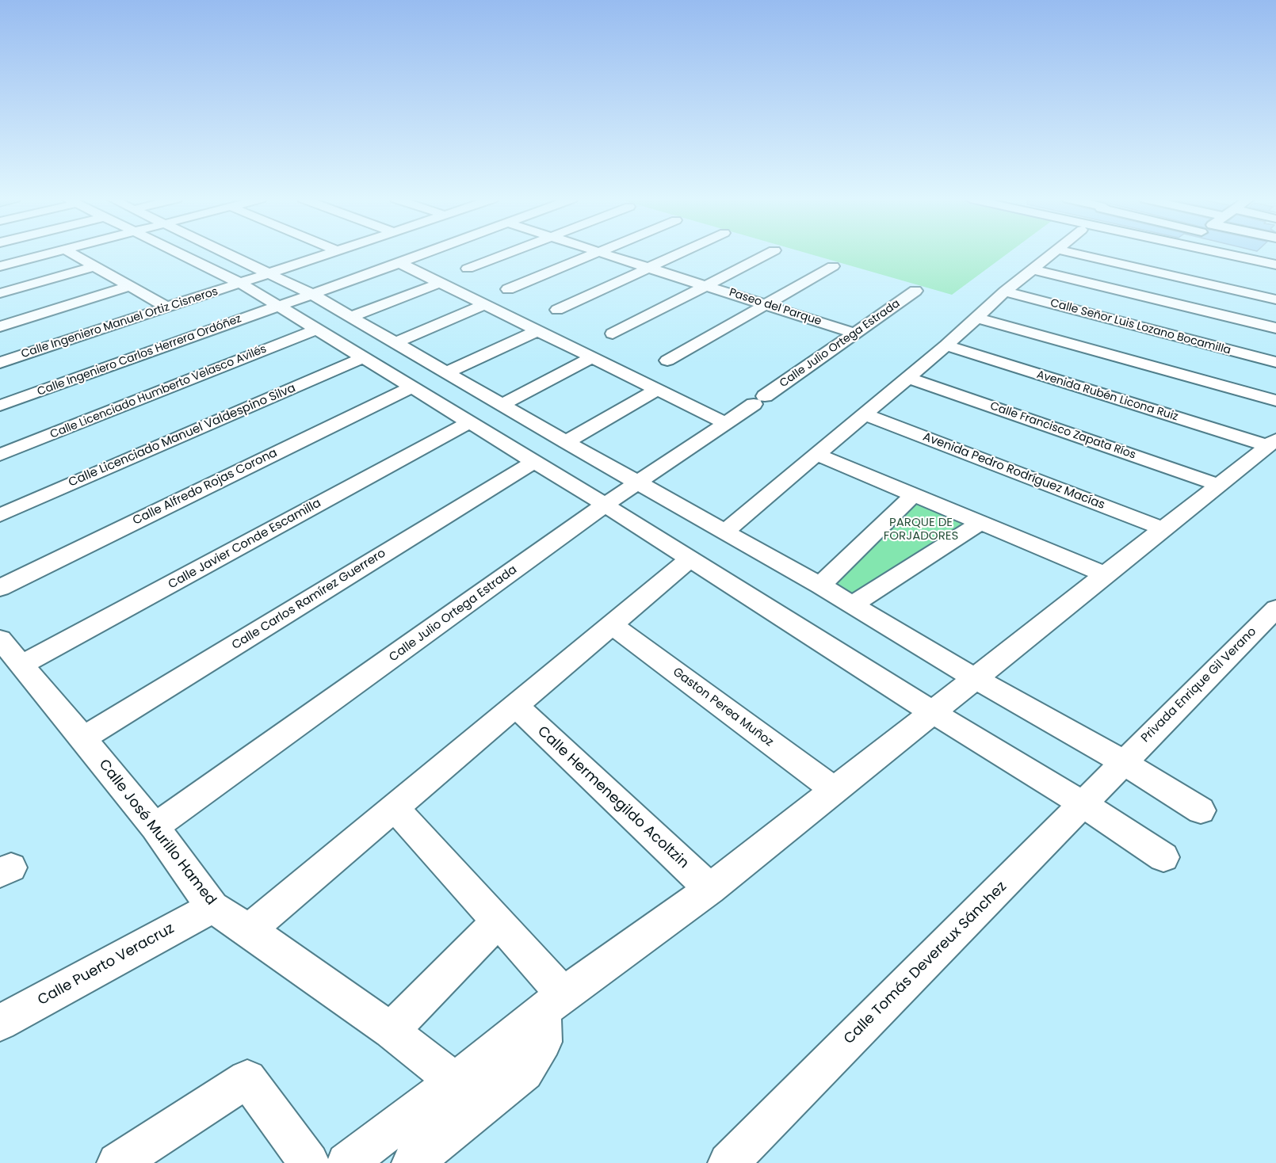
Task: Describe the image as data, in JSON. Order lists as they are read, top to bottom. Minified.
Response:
{"streets":{"street":["Paseo del Parque","Calle Ingeniero Manuel Ortiz Cisneros","Calle Señor Luis Lozano Bocamilla","Calle Julio Ortega Estrada","Calle Ingeniero Carlos Herrera Ordóñez","Calle Licenciado Humberto Velasco Avilés","Avenida Rubén Licona Ruiz","Calle Francisco Zapata Ríos","Calle Licenciado Manuel Valdespino Silva","Avenida Pedro Rodríguez Macías","Calle Alfredo Rojas Corona","Calle Javier Conde Escamilla","Calle Carlos Ramírez Guerrero","Privada Enrique Gil Verano","Gaston Perea Muñoz","Calle Hermenegildo Acoltzin","Calle José Murillo Hamed","Calle Tomás Devereux Sánchez","Calle Puerto Veracruz"]},"crossings":[["Paseo del Parque","Calle Julio Ortega Estrada"],["Calle Julio Ortega Estrada","Calle José Murillo Hamed"],["Calle Javier Conde Escamilla","Calle José Murillo Hamed"],["Calle Carlos Ramírez Guerrero","Calle José Murillo Hamed"],["Privada Enrique Gil Verano","Calle Tomás Devereux Sánchez"],["Calle José Murillo Hamed","Calle Puerto Veracruz"]],"parks":["PARQUE DE FORJADORES"]}
